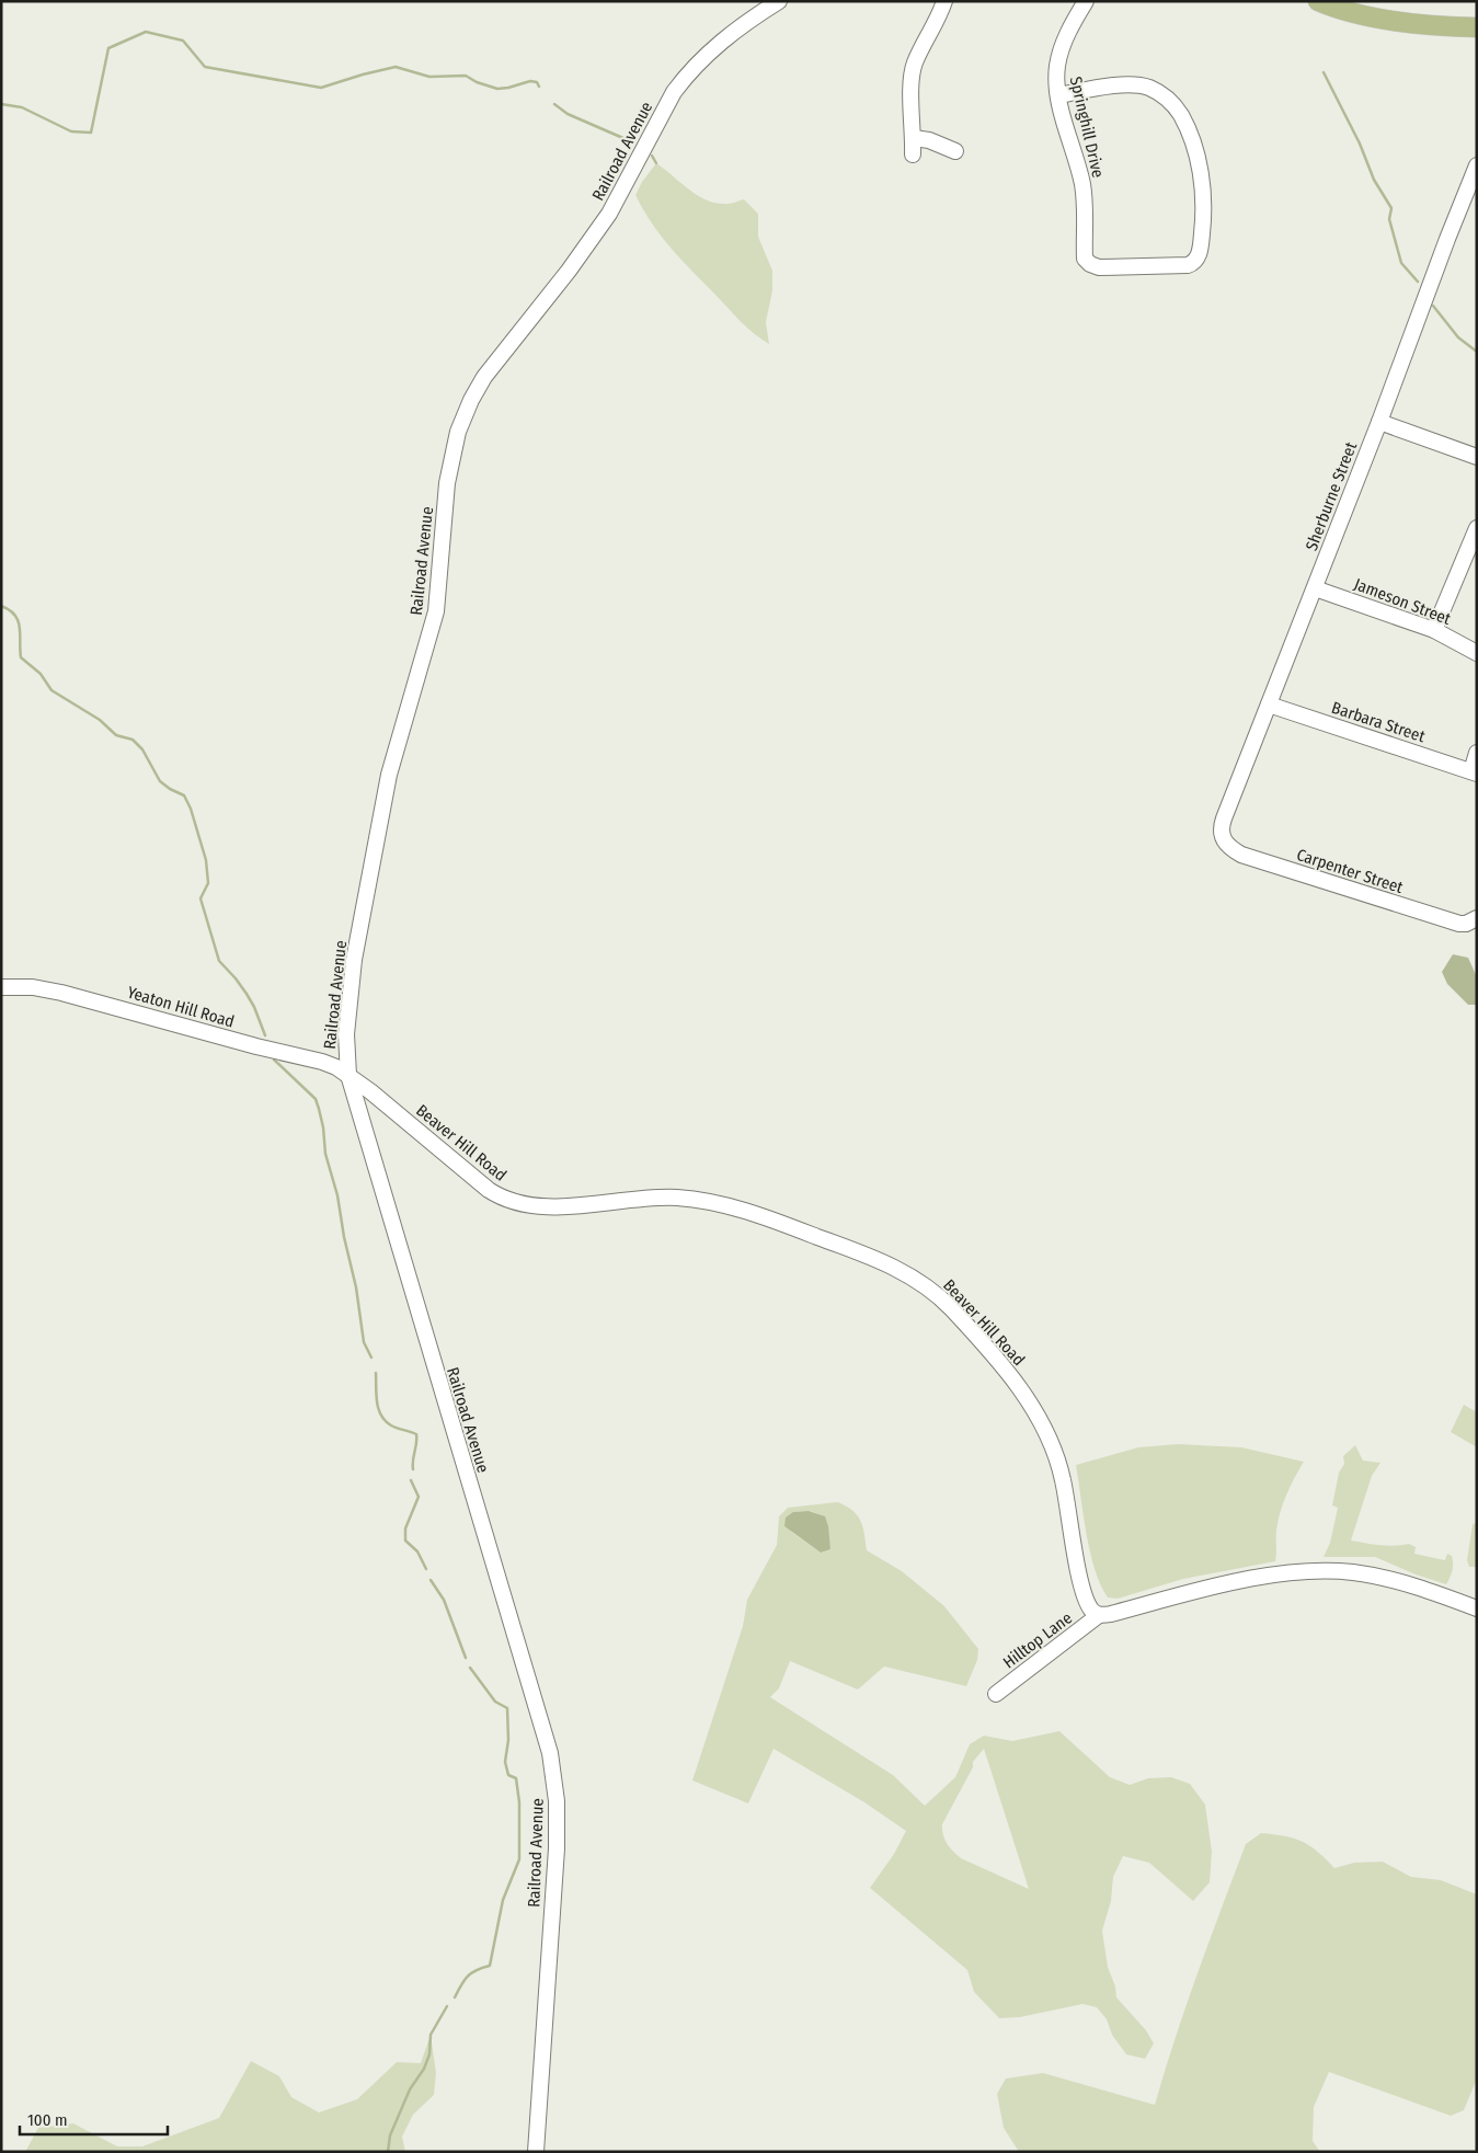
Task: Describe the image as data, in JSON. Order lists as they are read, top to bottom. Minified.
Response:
{"streets":{"street":["Springhill Drive","Railroad Avenue","Sherburne Street","Jameson Street","Barbara Street","Carpenter Street","Yeaton Hill Road","Beaver Hill Road","Hilltop Lane"]},"crossings":[["Railroad Avenue","Yeaton Hill Road"],["Railroad Avenue","Beaver Hill Road"],["Sherburne Street","Jameson Street"],["Sherburne Street","Barbara Street"],["Sherburne Street","Carpenter Street"],["Yeaton Hill Road","Beaver Hill Road"],["Beaver Hill Road","Hilltop Lane"]],"scale_bar":"100 m"}
